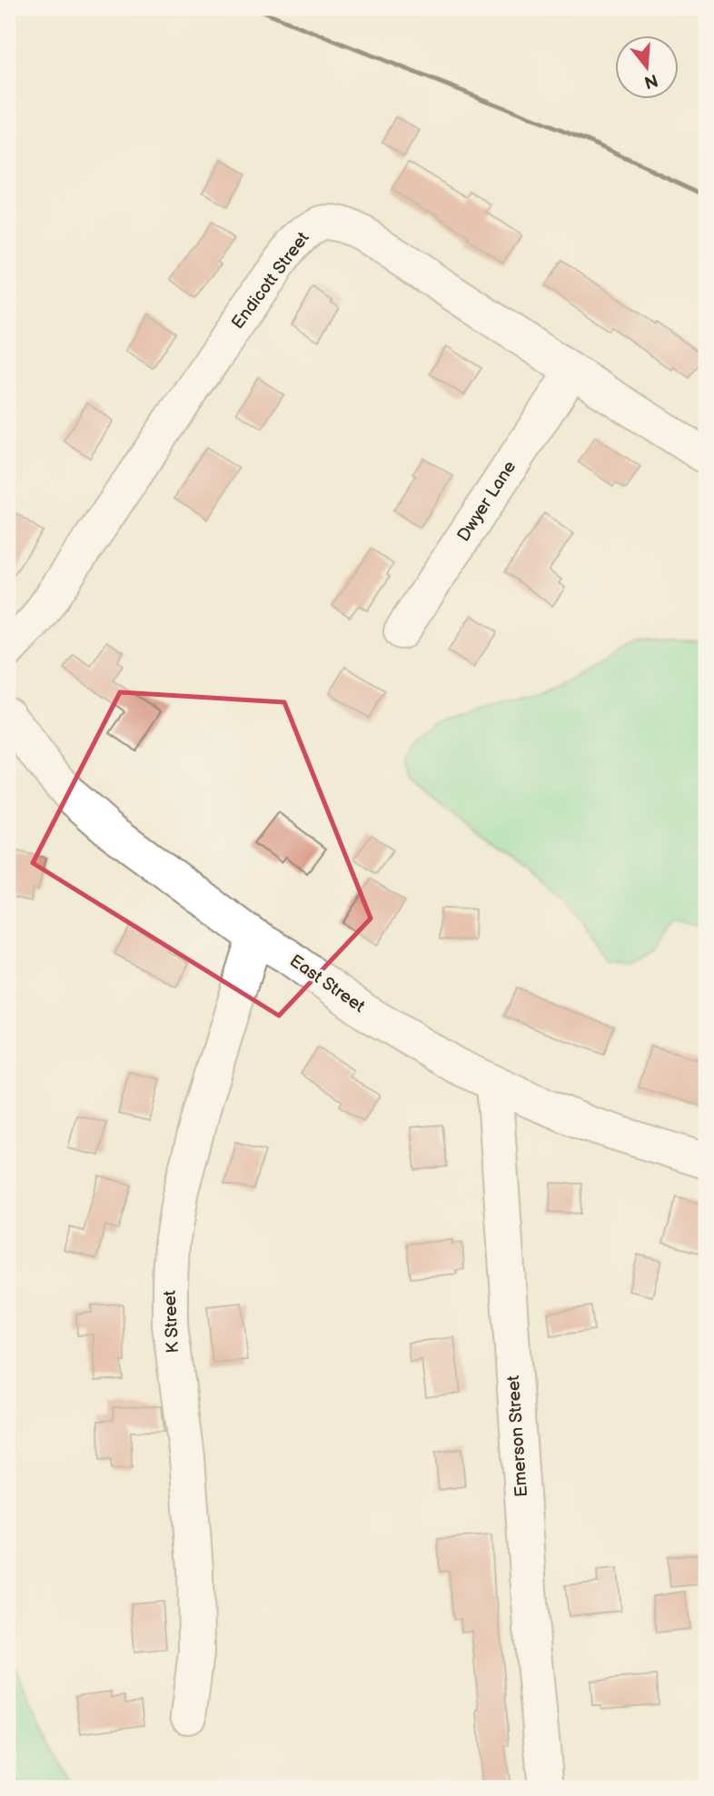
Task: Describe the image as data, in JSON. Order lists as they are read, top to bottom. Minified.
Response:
{"streets":{"street":["Endicott Street","Dwyer Lane","East Street","K Street","Emerson Street"]},"crossings":[["Endicott Street","Dwyer Lane"],["East Street","K Street"],["East Street","Emerson Street"]],"north":"bottom"}
